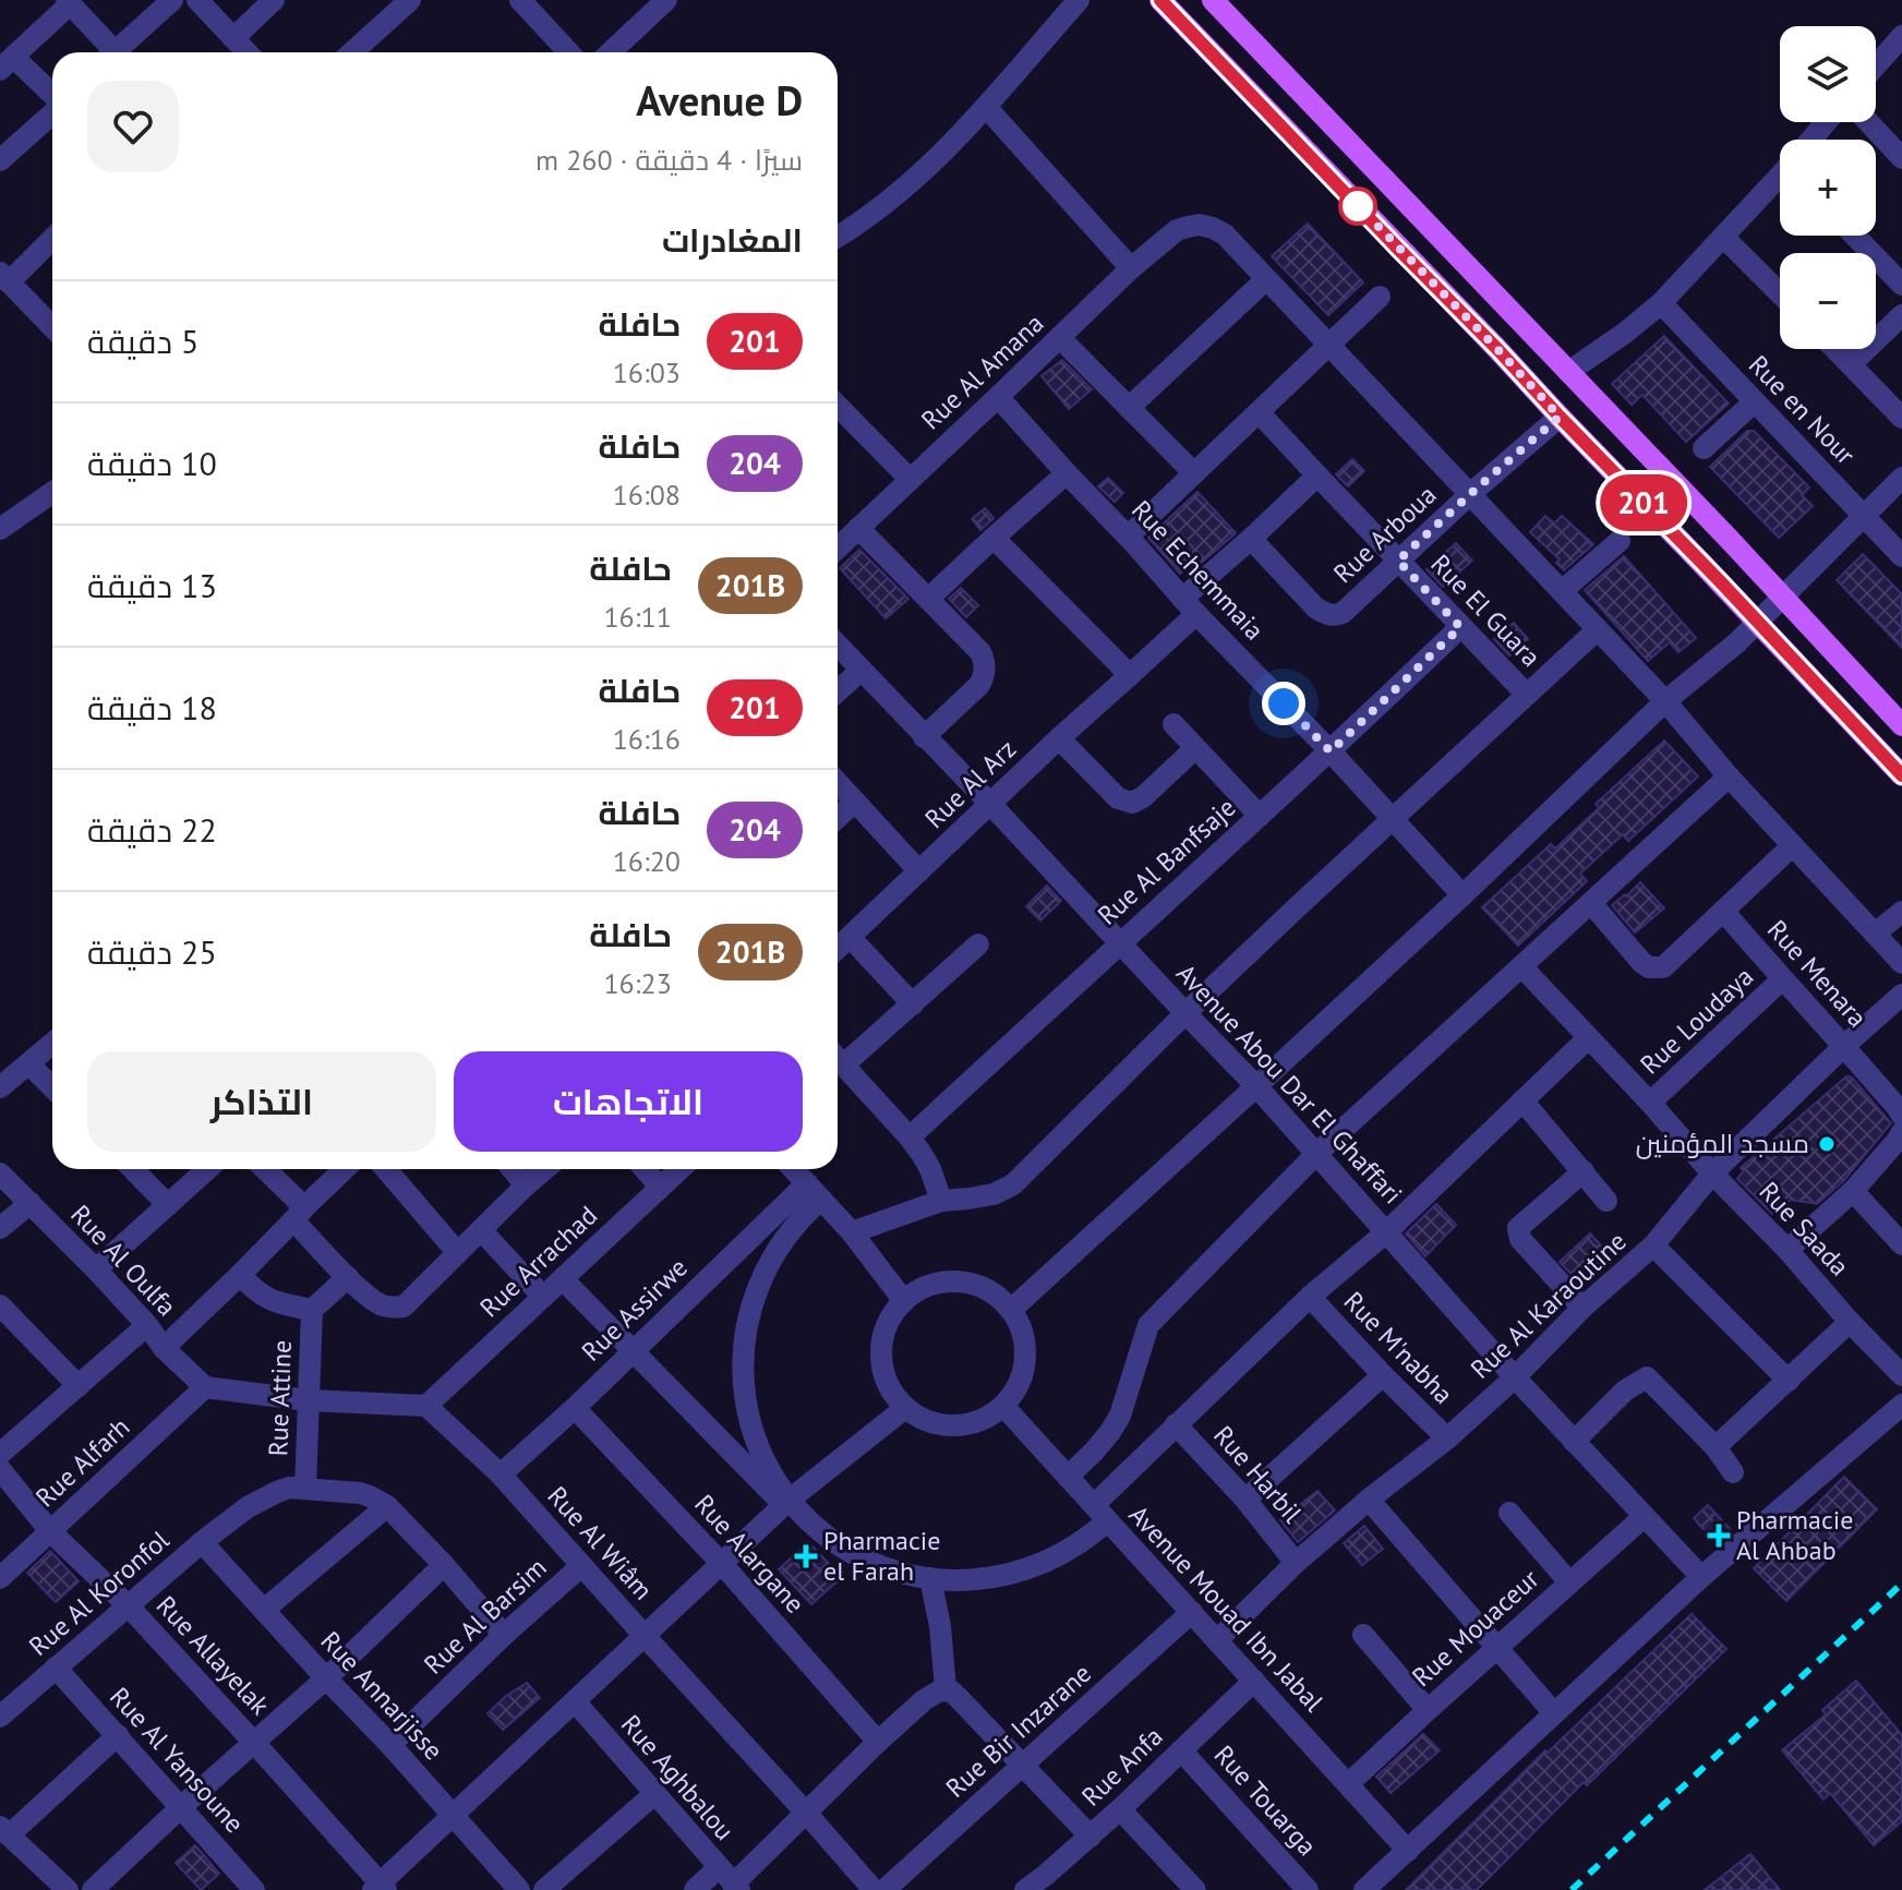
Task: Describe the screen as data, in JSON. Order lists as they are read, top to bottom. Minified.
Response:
{"streets":{"street":["Rue Al Amana","Rue en Nour","Rue Arboua","Rue Echemmaia","Rue El Guara","Rue Al Arz","Rue Al Banfsaje","Rue Menara","Rue Loudaya","Avenue Abou Dar El Ghaffari","Rue Saada","Rue Al Oulfa","Rue Arrachad","Rue Al Karaoutine","Rue Assirwe","Rue M'nabha","Rue Attine","Rue Alfarh","Rue Harbil","Rue Al Wiâm","Rue Alargane","Rue Al Koronfol","Avenue Mouad Ibn Jabal","Rue Al Barsim","Rue Mouaceur","Rue Allayelak","Rue Annarjisse","Rue Bir Inzarane","Rue Al Yansoune","Rue Anfa","Rue Aghbalou","Rue Touarga"]},"crossings":[["Rue Al Amana","Rue Echemmaia"],["Rue Arboua","Rue El Guara"],["Rue Arboua","Rue Al Arz"],["Rue Echemmaia","Rue Al Arz"],["Rue Echemmaia","Rue Al Banfsaje"],["Rue El Guara","Rue Al Arz"],["Rue El Guara","Rue Al Banfsaje"],["Rue Al Arz","Avenue Abou Dar El Ghaffari"],["Rue Al Banfsaje","Avenue Abou Dar El Ghaffari"],["Rue Menara","Rue Loudaya"],["Rue Menara","Rue Al Karaoutine"],["Rue Loudaya","Rue Saada"],["Avenue Abou Dar El Ghaffari","Rue Al Karaoutine"],["Avenue Abou Dar El Ghaffari","Rue Mouaceur"],["Rue Saada","Rue Al Karaoutine"],["Rue Al Oulfa","Rue Alfarh"],["Rue Arrachad","Rue Al Wiâm"],["Rue Al Karaoutine","Rue M'nabha"],["Rue Al Karaoutine","Rue Harbil"],["Rue Al Karaoutine","Avenue Mouad Ibn Jabal"],["Rue Assirwe","Rue Al Wiâm"],["Rue Assirwe","Rue Alargane"],["Rue Attine","Rue Al Koronfol"],["Rue Alfarh","Rue Allayelak"],["Rue Al Wiâm","Rue Al Barsim"],["Rue Al Koronfol","Rue Allayelak"],["Rue Al Koronfol","Rue Annarjisse"],["Rue Al Koronfol","Rue Al Yansoune"],["Avenue Mouad Ibn Jabal","Rue Mouaceur"],["Avenue Mouad Ibn Jabal","Rue Bir Inzarane"],["Avenue Mouad Ibn Jabal","Rue Anfa"],["Rue Al Barsim","Rue Annarjisse"],["Rue Anfa","Rue Touarga"]],"places":{"other":["مسجد المؤمنين"],"health":["Pharmacie Al Ahbab","Pharmacie el Farah"]},"lines":["bus line 201"],"page":{"on_map":"201","map_buttons":["+","−"],"heading":[["Avenue D","سيرًا · 4 دقيقة · 260 m"],"المغادرات"],"list":[{"mark":"201","name":"حافلة","note":"16:03","value":"5 دقيقة"},{"mark":"204","name":"حافلة","note":"16:08","value":"10 دقيقة"},{"mark":"201B","name":"حافلة","note":"16:11","value":"13 دقيقة"},{"mark":"201","name":"حافلة","note":"16:16","value":"18 دقيقة"},{"mark":"204","name":"حافلة","note":"16:20","value":"22 دقيقة"},{"mark":"201B","name":"حافلة","note":"16:23","value":"25 دقيقة"}],"buttons":["الاتجاهات","التذاكر"]}}
